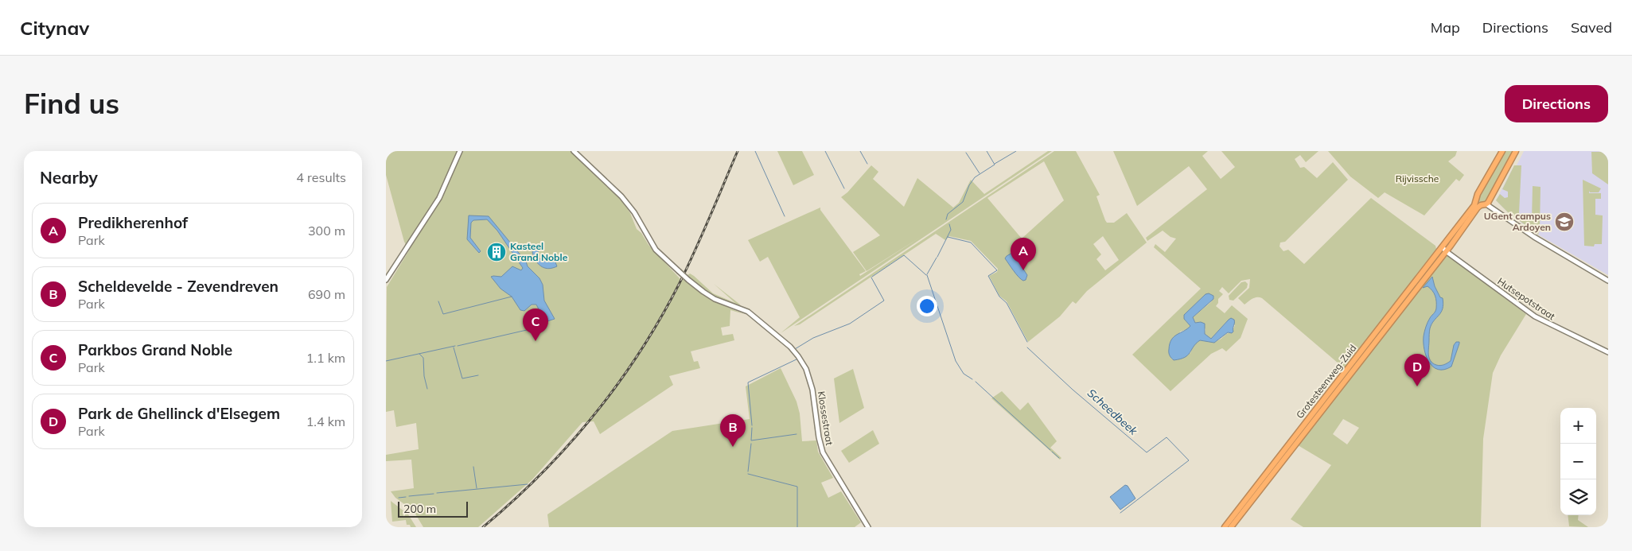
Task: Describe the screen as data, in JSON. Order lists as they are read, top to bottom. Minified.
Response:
{"streets":{"highway":["Grotesteenweg-Zuid"],"street":["Hutsepotstraat","Klossestraat"]},"crossings":[["Hutsepotstraat","Grotesteenweg-Zuid"]],"water":["Scheedbeek"],"parks":["Rijvissche"],"places":{"school or university":["UGent campus Ardoyen"],"building":["Kasteel Grand Noble"]},"scale_bar":"200 m","page":{"header":"Citynav","nav":["Map","Directions","Saved"],"buttons":"Directions","title":"Find us","heading":["Nearby","4 results"],"list":[{"mark":"A","name":"Predikherenhof","note":"Park","value":"300 m"},{"mark":"B","name":"Scheldevelde - Zevendreven","note":"Park","value":"690 m"},{"mark":"C","name":"Parkbos Grand Noble","note":"Park","value":"1.1 km"},{"mark":"D","name":"Park de Ghellinck d'Elsegem","note":"Park","value":"1.4 km"}],"pins":["A","C","D","B"],"map_buttons":["+","−"],"scale":"200 m"}}
